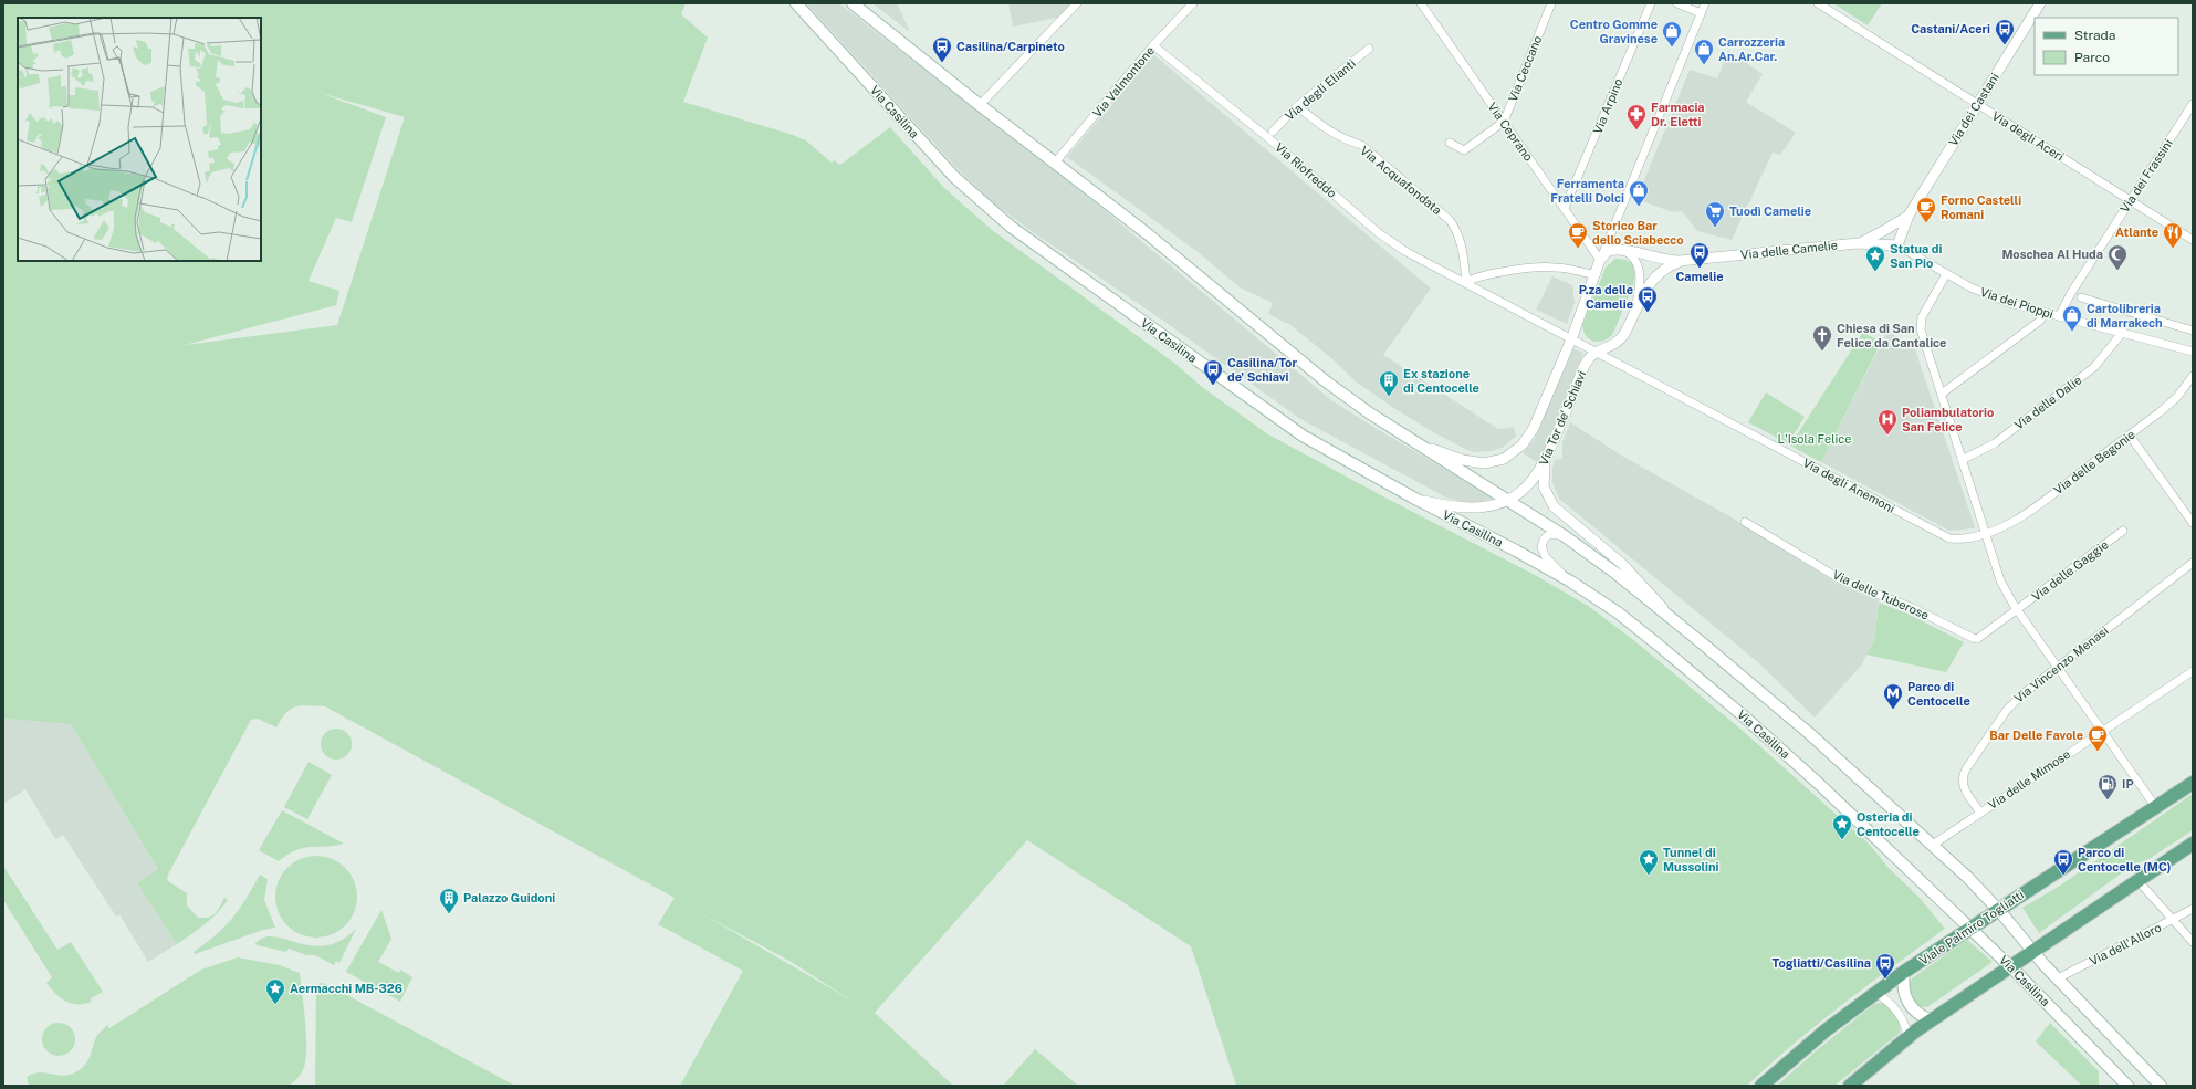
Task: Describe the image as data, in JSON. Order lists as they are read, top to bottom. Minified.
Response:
{"streets":{"main road":["Via Casilina","Viale Palmiro Togliatti"],"street":["Via Ceccano","Via Valmontone","Via degli Elianti","Via Arpino","Via dei Castani","Via Ceprano","Via degli Aceri","Via Riofreddo","Via dei Frassini","Via Acquafondata","Via delle Camelie","Via dei Pioppi","Via delle Dalie","Via Tor de' Schiavi","Via delle Begonie","Via degli Anemoni","Via delle Gaggie","Via delle Tuberose","Via Vincenzo Menasi","Via delle Mimose","Via dell'Alloro"]},"crossings":[["Via Ceccano","Via Ceprano"],["Via Valmontone","Via Casilina"],["Via Valmontone","Via Riofreddo"],["Via degli Elianti","Via Acquafondata"],["Via Arpino","Via Ceprano"],["Via dei Castani","Via degli Aceri"],["Via dei Castani","Via delle Camelie"],["Via dei Castani","Via dei Pioppi"],["Via Casilina","Via Tor de' Schiavi"],["Via Casilina","Via delle Mimose"],["Via Casilina","Viale Palmiro Togliatti"],["Via Casilina","Via dell'Alloro"],["Via Ceprano","Via Tor de' Schiavi"],["Via degli Aceri","Via dei Frassini"],["Via Riofreddo","Via Acquafondata"],["Via Riofreddo","Via Tor de' Schiavi"],["Via Riofreddo","Via degli Anemoni"],["Via dei Frassini","Via dei Pioppi"],["Via delle Camelie","Via dei Pioppi"],["Via delle Camelie","Via Tor de' Schiavi"],["Via delle Camelie","Via degli Anemoni"],["Via dei Pioppi","Via delle Dalie"],["Via Tor de' Schiavi","Via degli Anemoni"],["Via delle Begonie","Via degli Anemoni"],["Via delle Gaggie","Via delle Tuberose"],["Via Vincenzo Menasi","Via delle Mimose"]],"parks":["L'Isola Felice"],"places":{"bus stop":["Castani/Aceri","Casilina/Carpineto","Camelie","P.za delle Camelie","Casilina/Tor de' Schiavi","Parco di Centocelle (MC)","Togliatti/Casilina"],"shop":["Centro Gomme Gravinese","Carrozzeria An.Ar.Car.","Ferramenta Fratelli Dolci","Cartolibreria di Marrakech"],"pharmacy":["Farmacia Dr. Eletti"],"cafe":["Forno Castelli Romani","Storico Bar dello Sciabecco","Bar Delle Favole"],"supermarket":["Tuodì Camelie"],"restaurant":["Atlante"],"mosque":["Moschea Al Huda"],"place":["Statua di San Pio","Osteria di Centocelle","Tunnel di Mussolini","Aermacchi MB-326"],"church":["Chiesa di San Felice da Cantalice"],"building":["Ex stazione di Centocelle","Palazzo Guidoni"],"hospital":["Poliambulatorio San Felice"],"metro station":["Parco di Centocelle"],"fuel station":["IP"]},"legend":["Strada","Parco"]}
